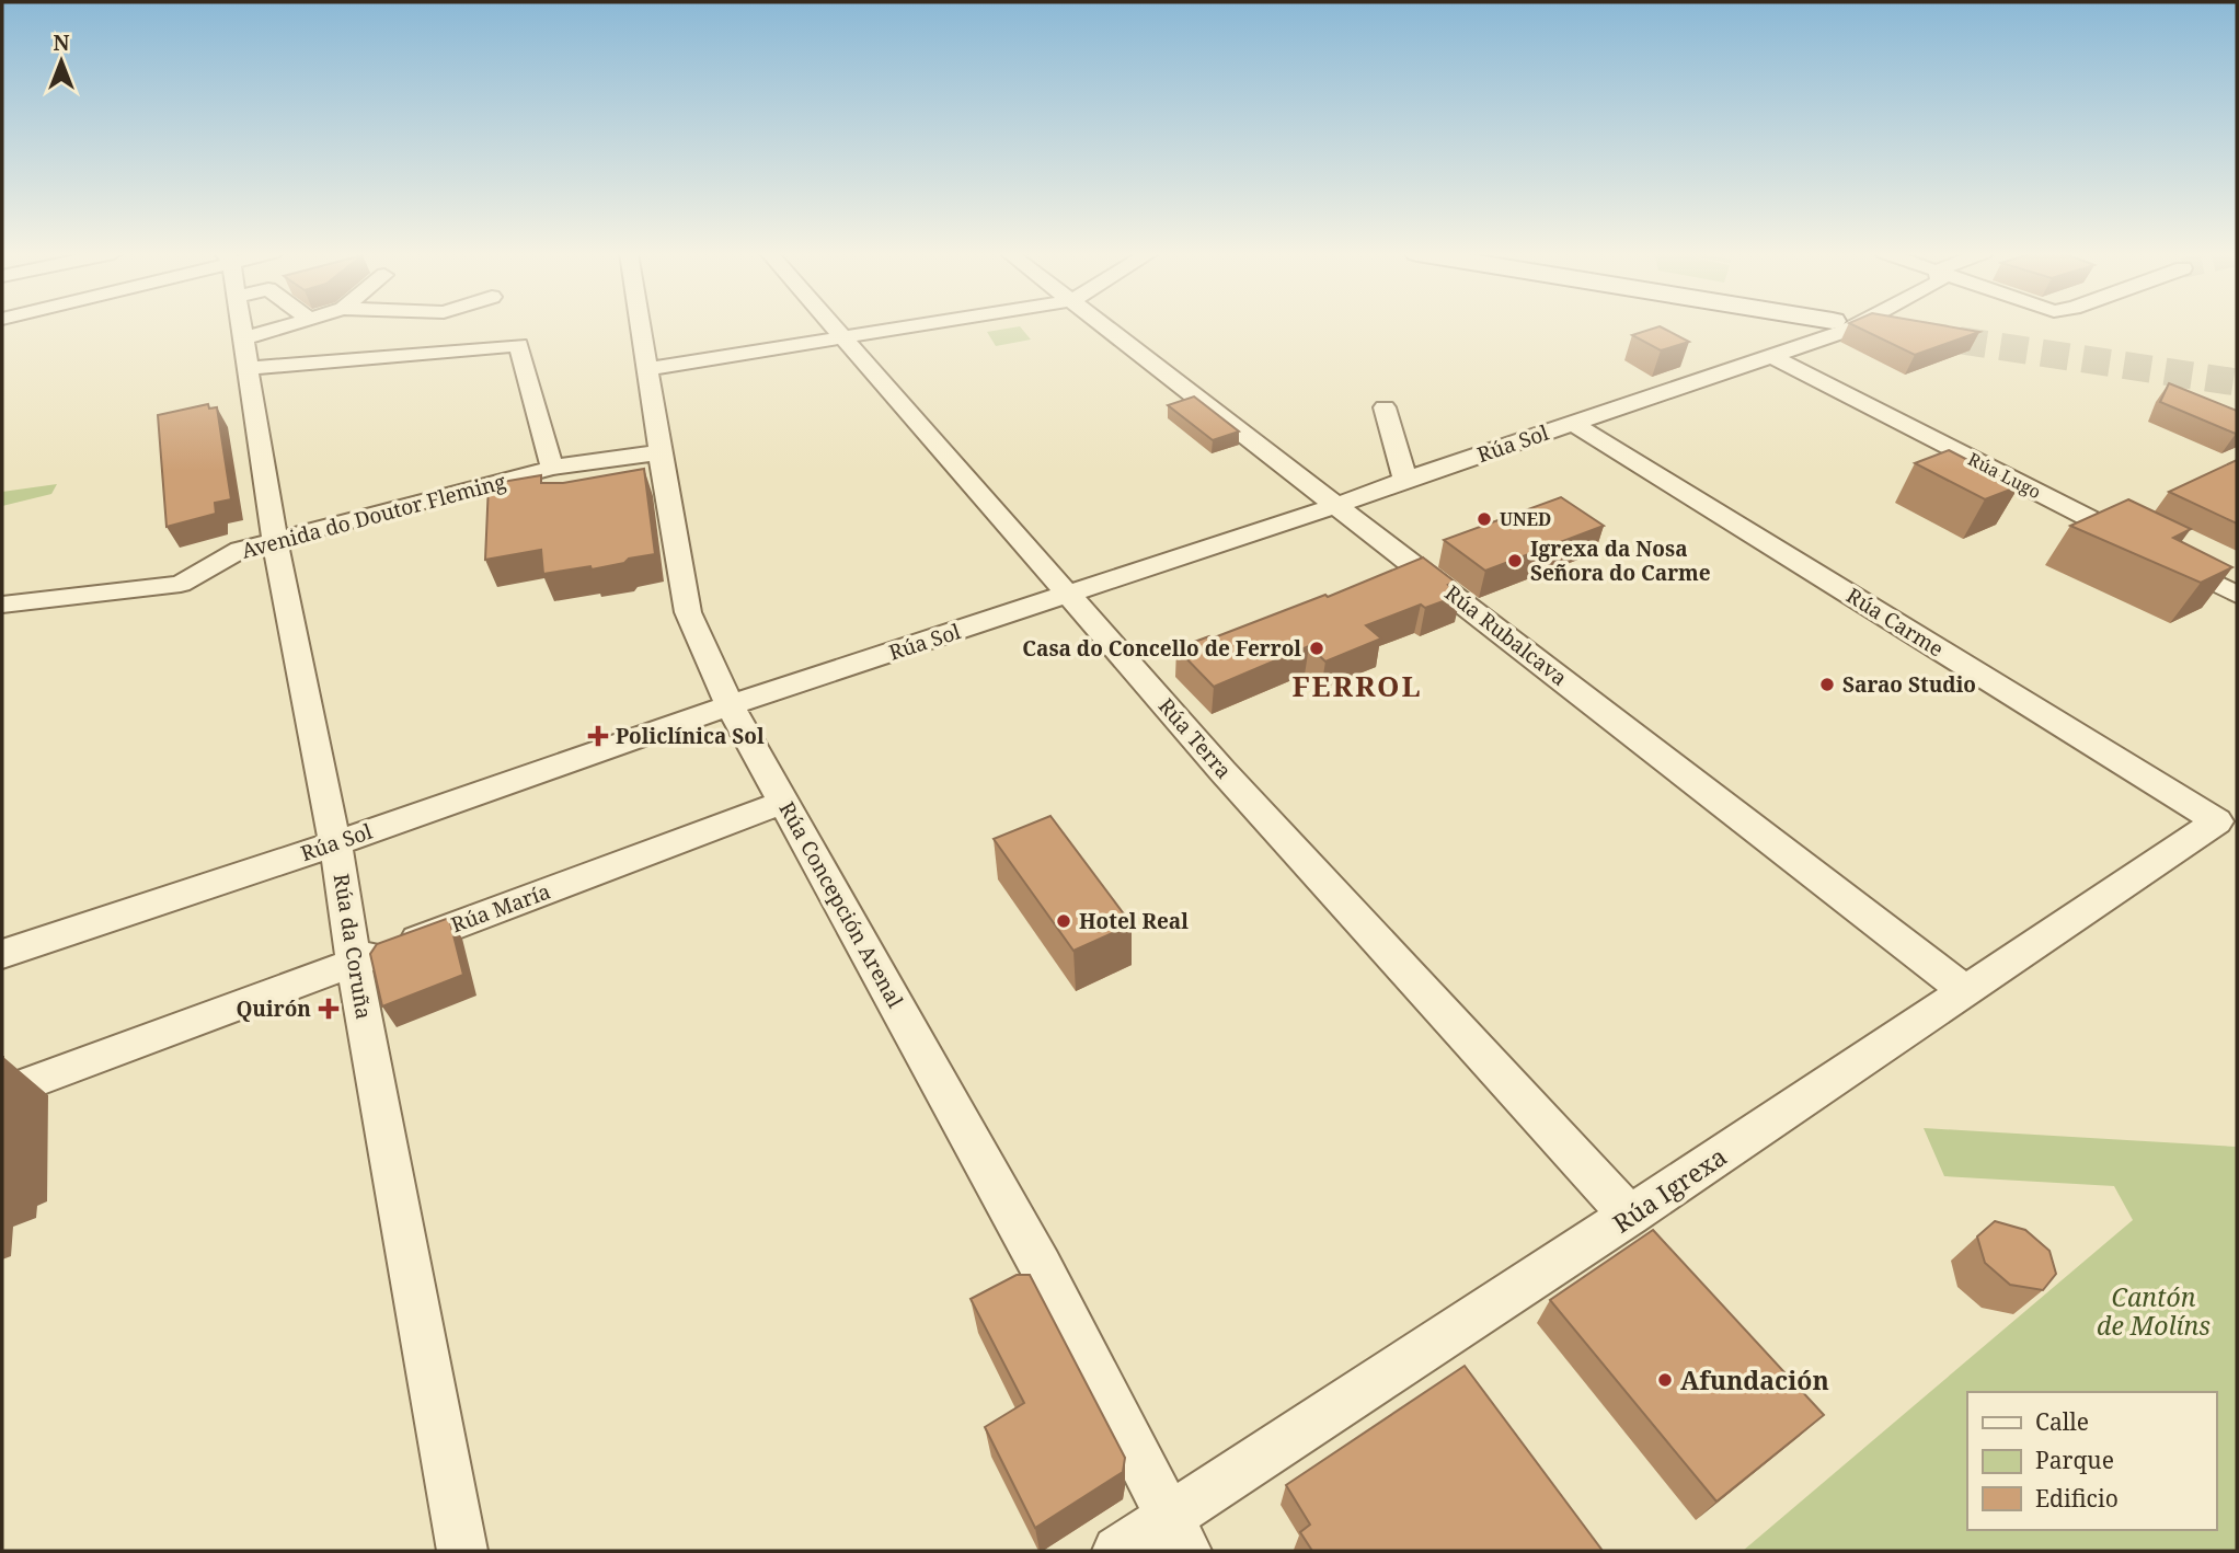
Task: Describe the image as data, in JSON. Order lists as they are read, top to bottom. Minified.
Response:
{"streets":{"street":["Rúa Sol","Rúa Lugo","Avenida do Doutor Fleming","Rúa Carme","Rúa Rubalcava","Rúa Terra","Rúa Concepción Arenal","Rúa María","Rúa da Coruña","Rúa Igrexa"]},"crossings":[["Rúa Sol","Rúa Lugo"],["Rúa Sol","Rúa Carme"],["Rúa Sol","Rúa Rubalcava"],["Rúa Sol","Rúa Terra"],["Rúa Sol","Rúa Concepción Arenal"],["Rúa Sol","Rúa da Coruña"],["Avenida do Doutor Fleming","Rúa Concepción Arenal"],["Avenida do Doutor Fleming","Rúa da Coruña"],["Rúa Carme","Rúa Igrexa"],["Rúa Rubalcava","Rúa Igrexa"],["Rúa Terra","Rúa Igrexa"],["Rúa Concepción Arenal","Rúa María"],["Rúa Concepción Arenal","Rúa Igrexa"],["Rúa María","Rúa da Coruña"]],"districts":["FERROL"],"parks":["Cantón de Molíns"],"places":{"other":["UNED","Igrexa da Nosa Señora do Carme","Casa do Concello de Ferrol","Sarao Studio","Hotel Real","Afundación"],"health":["Policlínica Sol","Quirón"]},"legend":["Calle","Parque","Edificio"],"north":"top"}
